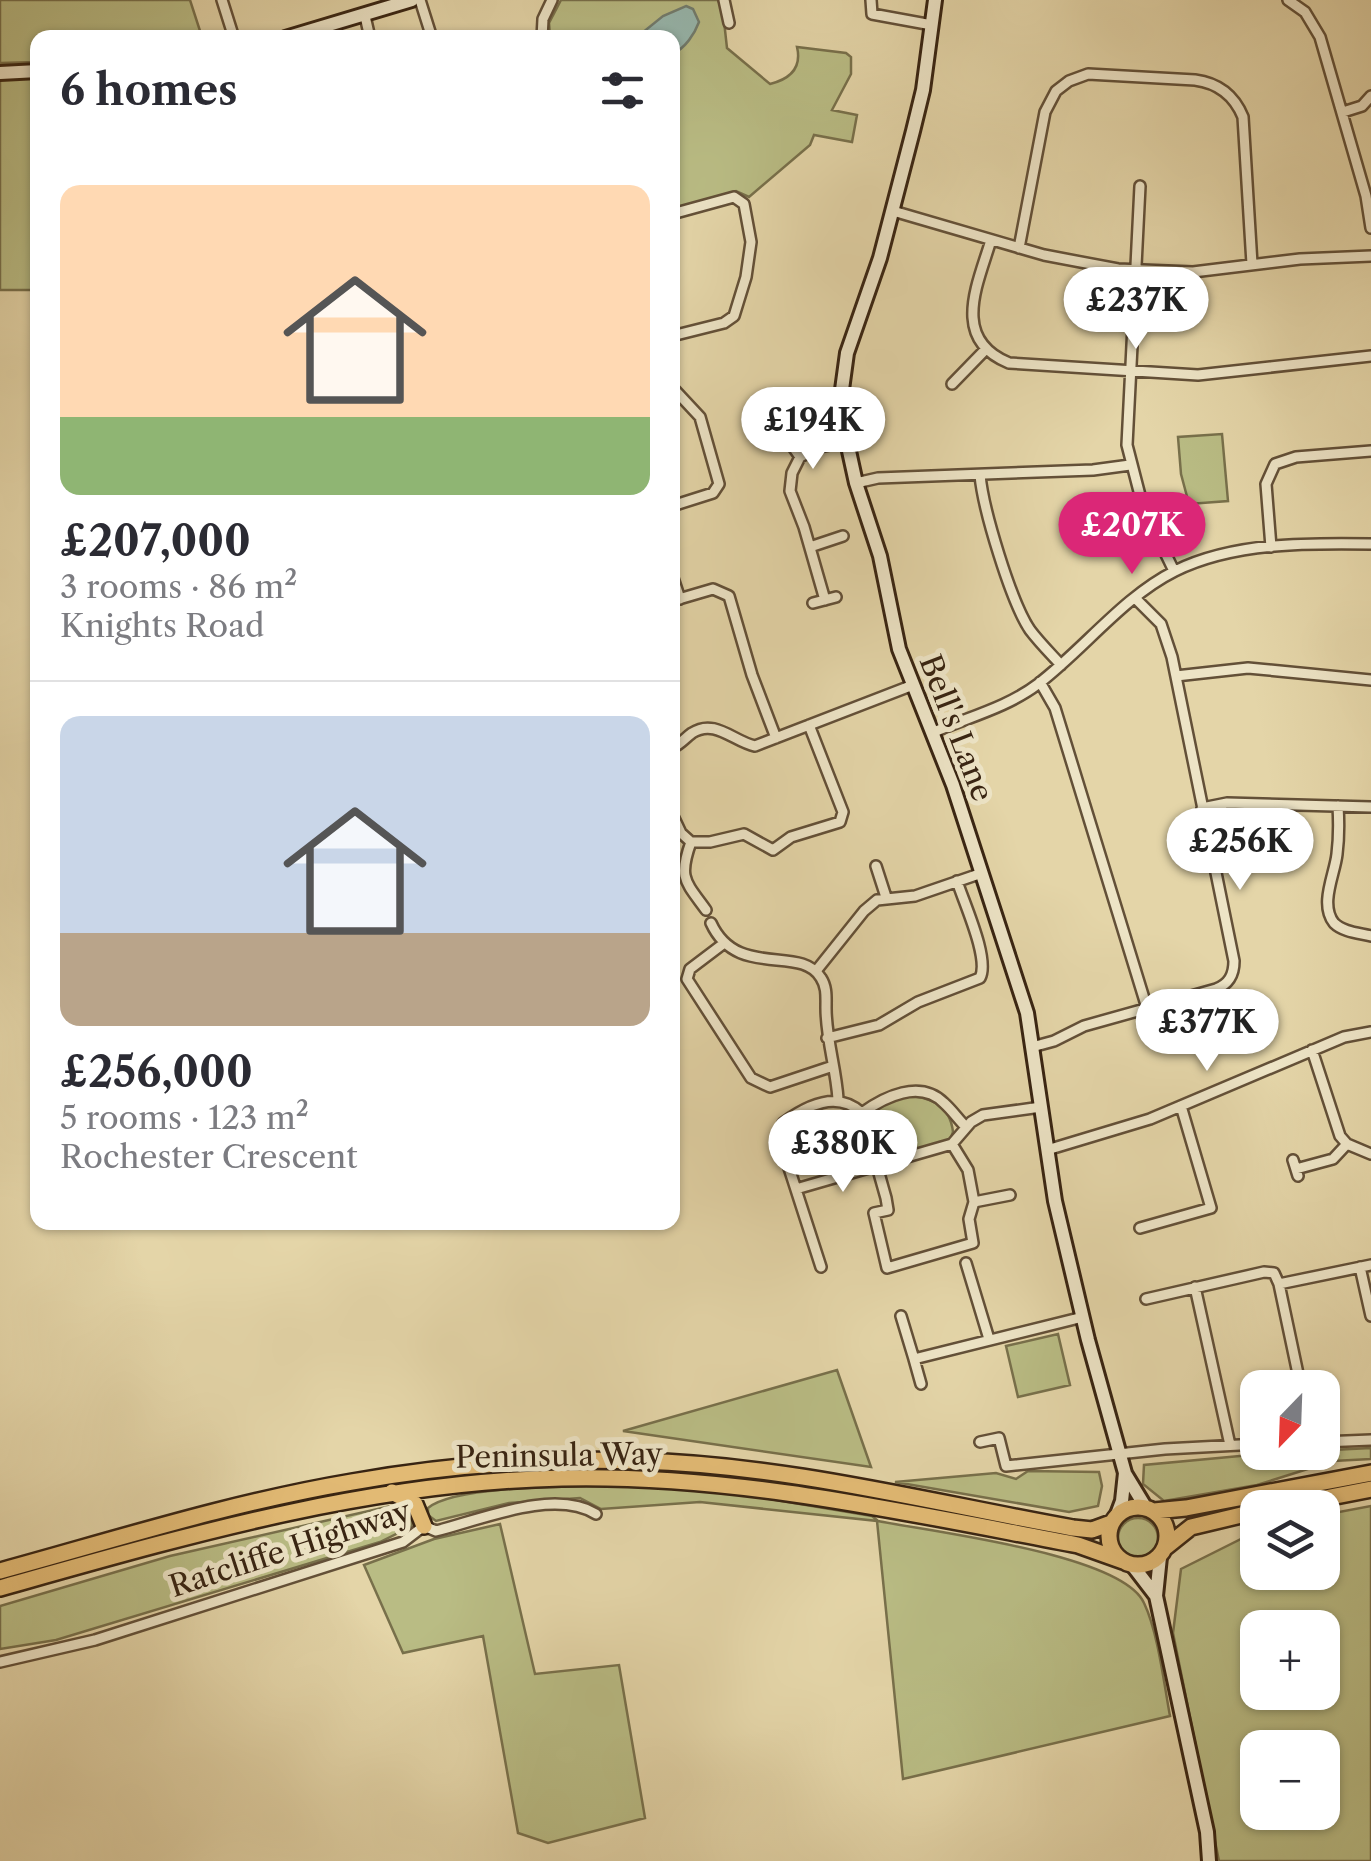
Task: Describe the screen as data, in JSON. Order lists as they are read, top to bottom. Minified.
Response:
{"streets":{"main road":["Peninsula Way"],"street":["Bell's Lane","Ratcliffe Highway"]},"crossings":[["Bell's Lane","Peninsula Way"]],"north":"bottom left","page":{"heading":"6 homes","list":[{"name":"£207,000","note":"3 rooms · 86 m² · Knights Road"},{"name":"£256,000","note":"5 rooms · 123 m² · Rochester Crescent"}],"price":["£237K","£194K","£207K","£256K","£377K","£380K"],"map_buttons":["+","−"]}}
